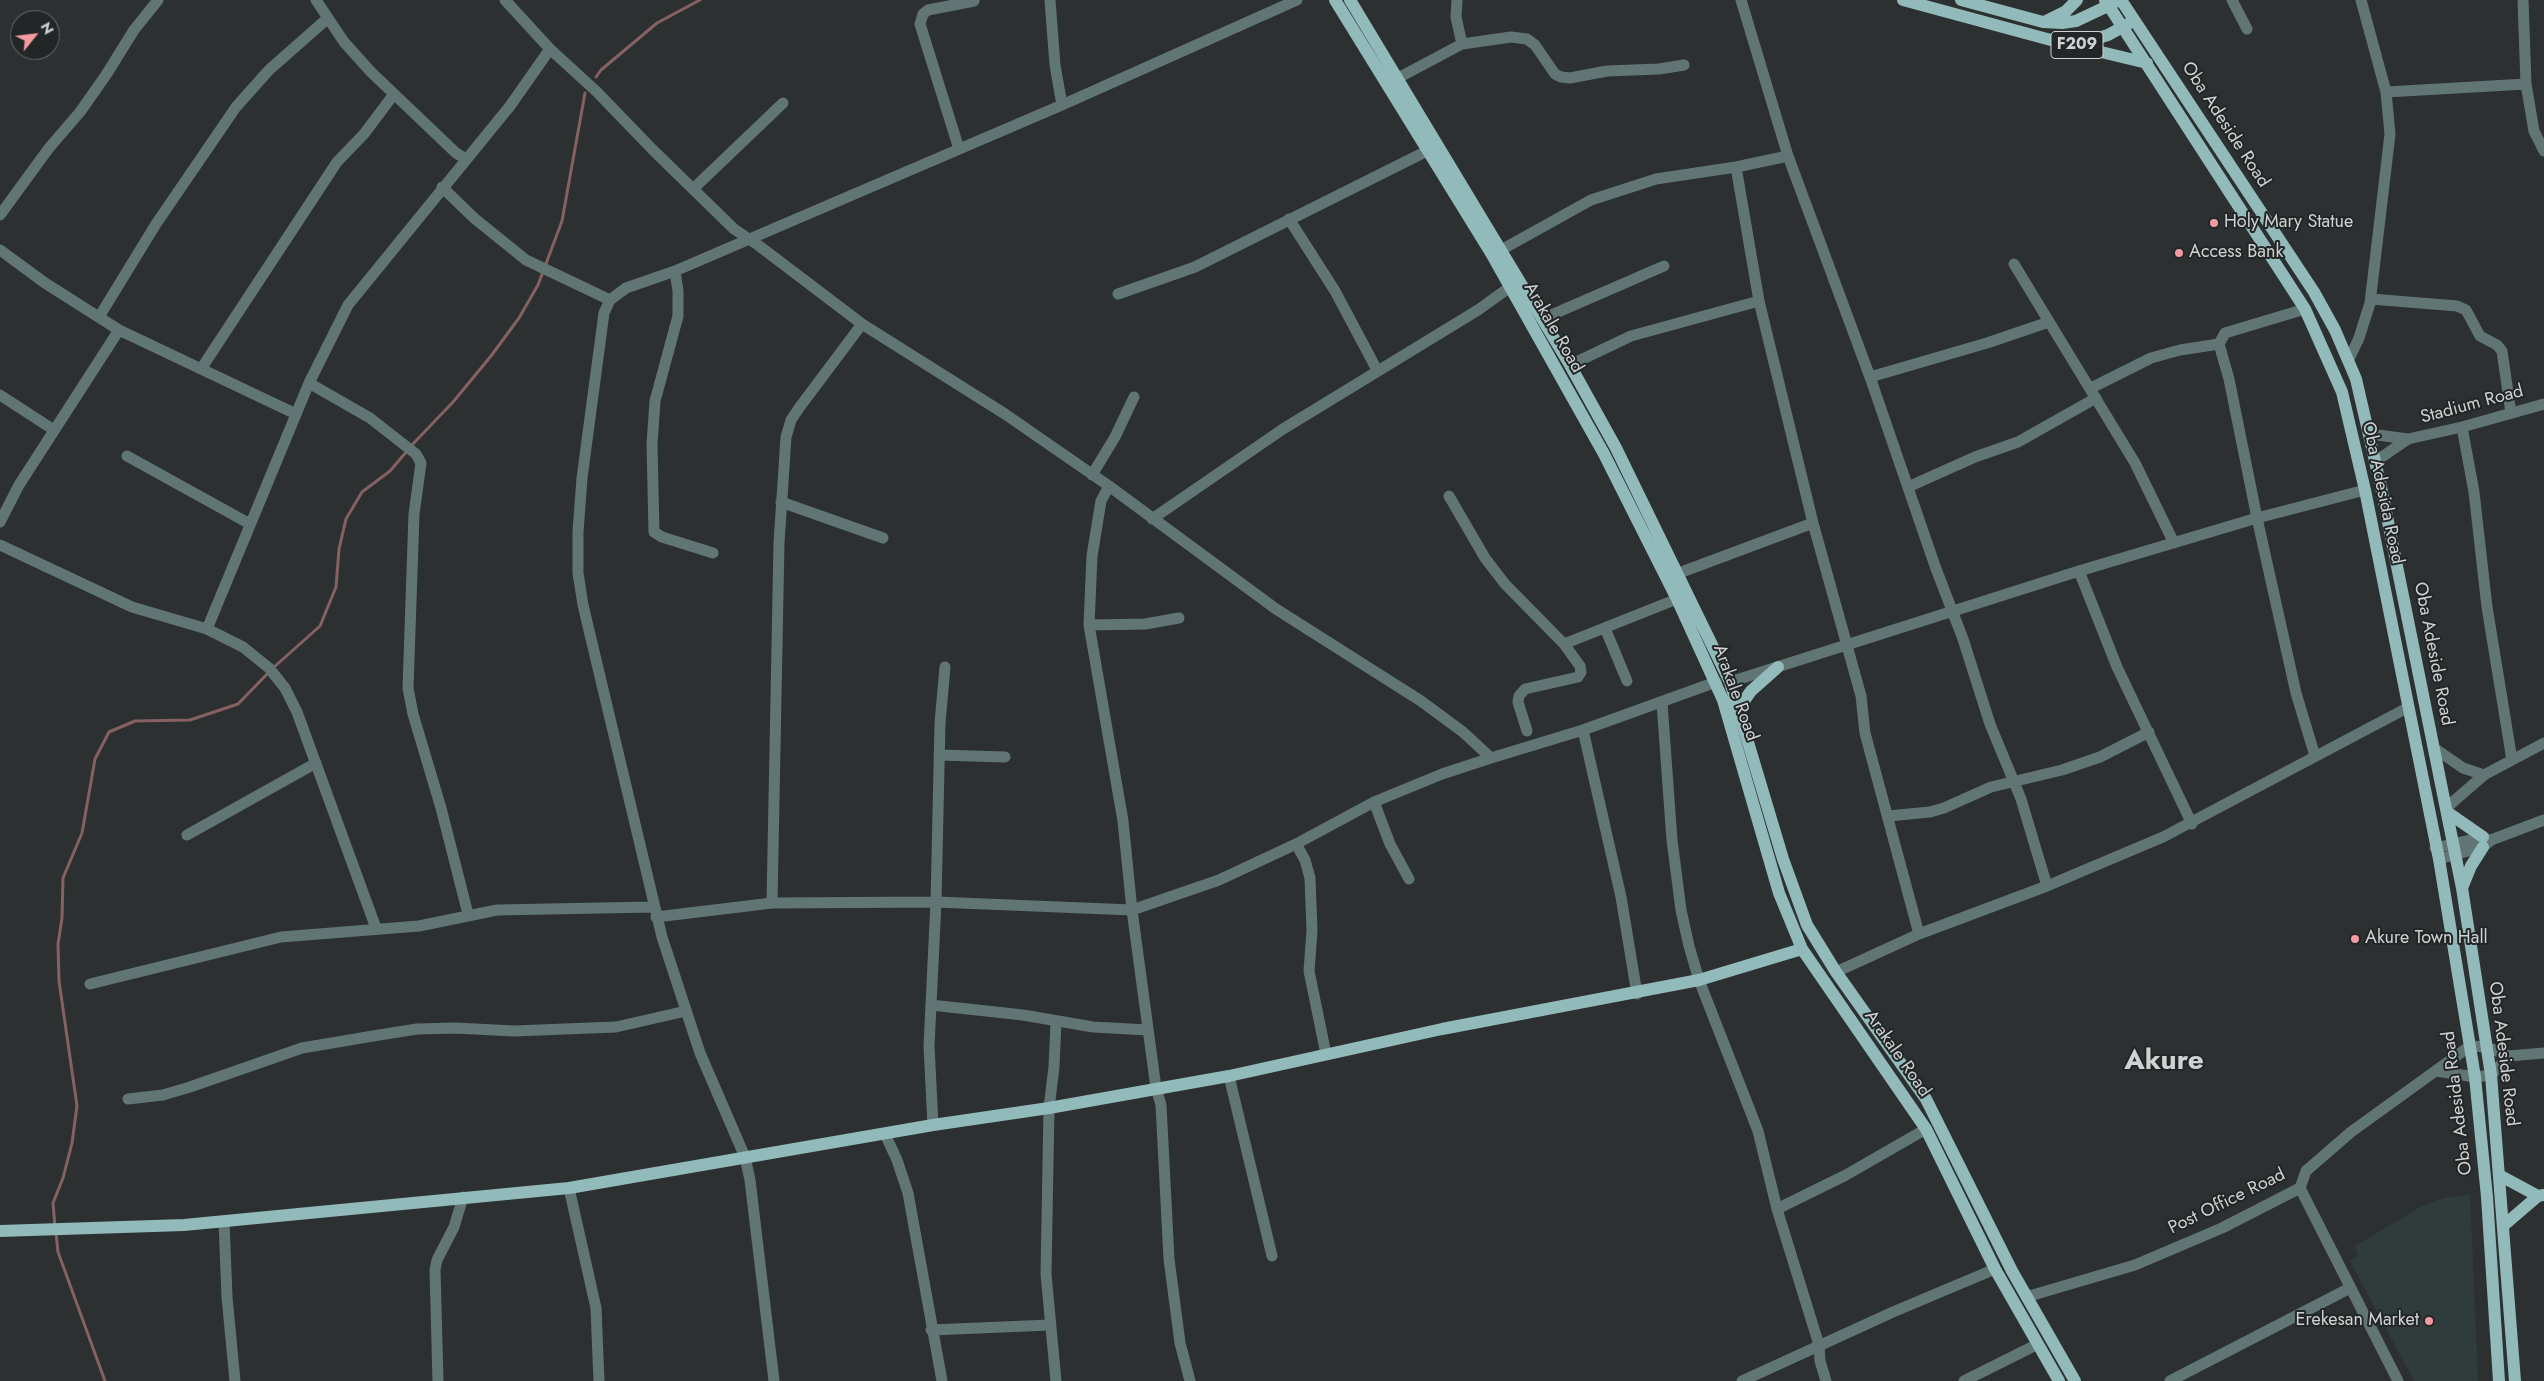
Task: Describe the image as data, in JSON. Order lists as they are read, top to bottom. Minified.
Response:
{"streets":{"main road":["F209","Oba Adeside Road","Arakale Road","Oba Adesida Road"],"street":["Stadium Road","Post Office Road"]},"crossings":[["F209","Oba Adeside Road"],["F209","Oba Adesida Road"],["Oba Adeside Road","Stadium Road"],["Oba Adeside Road","Oba Adesida Road"],["Arakale Road","Post Office Road"],["Oba Adesida Road","Post Office Road"]],"districts":["Akure"],"places":["Holy Mary Statue","Access Bank","Akure Town Hall","Erekesan Market"],"north":"top right"}
